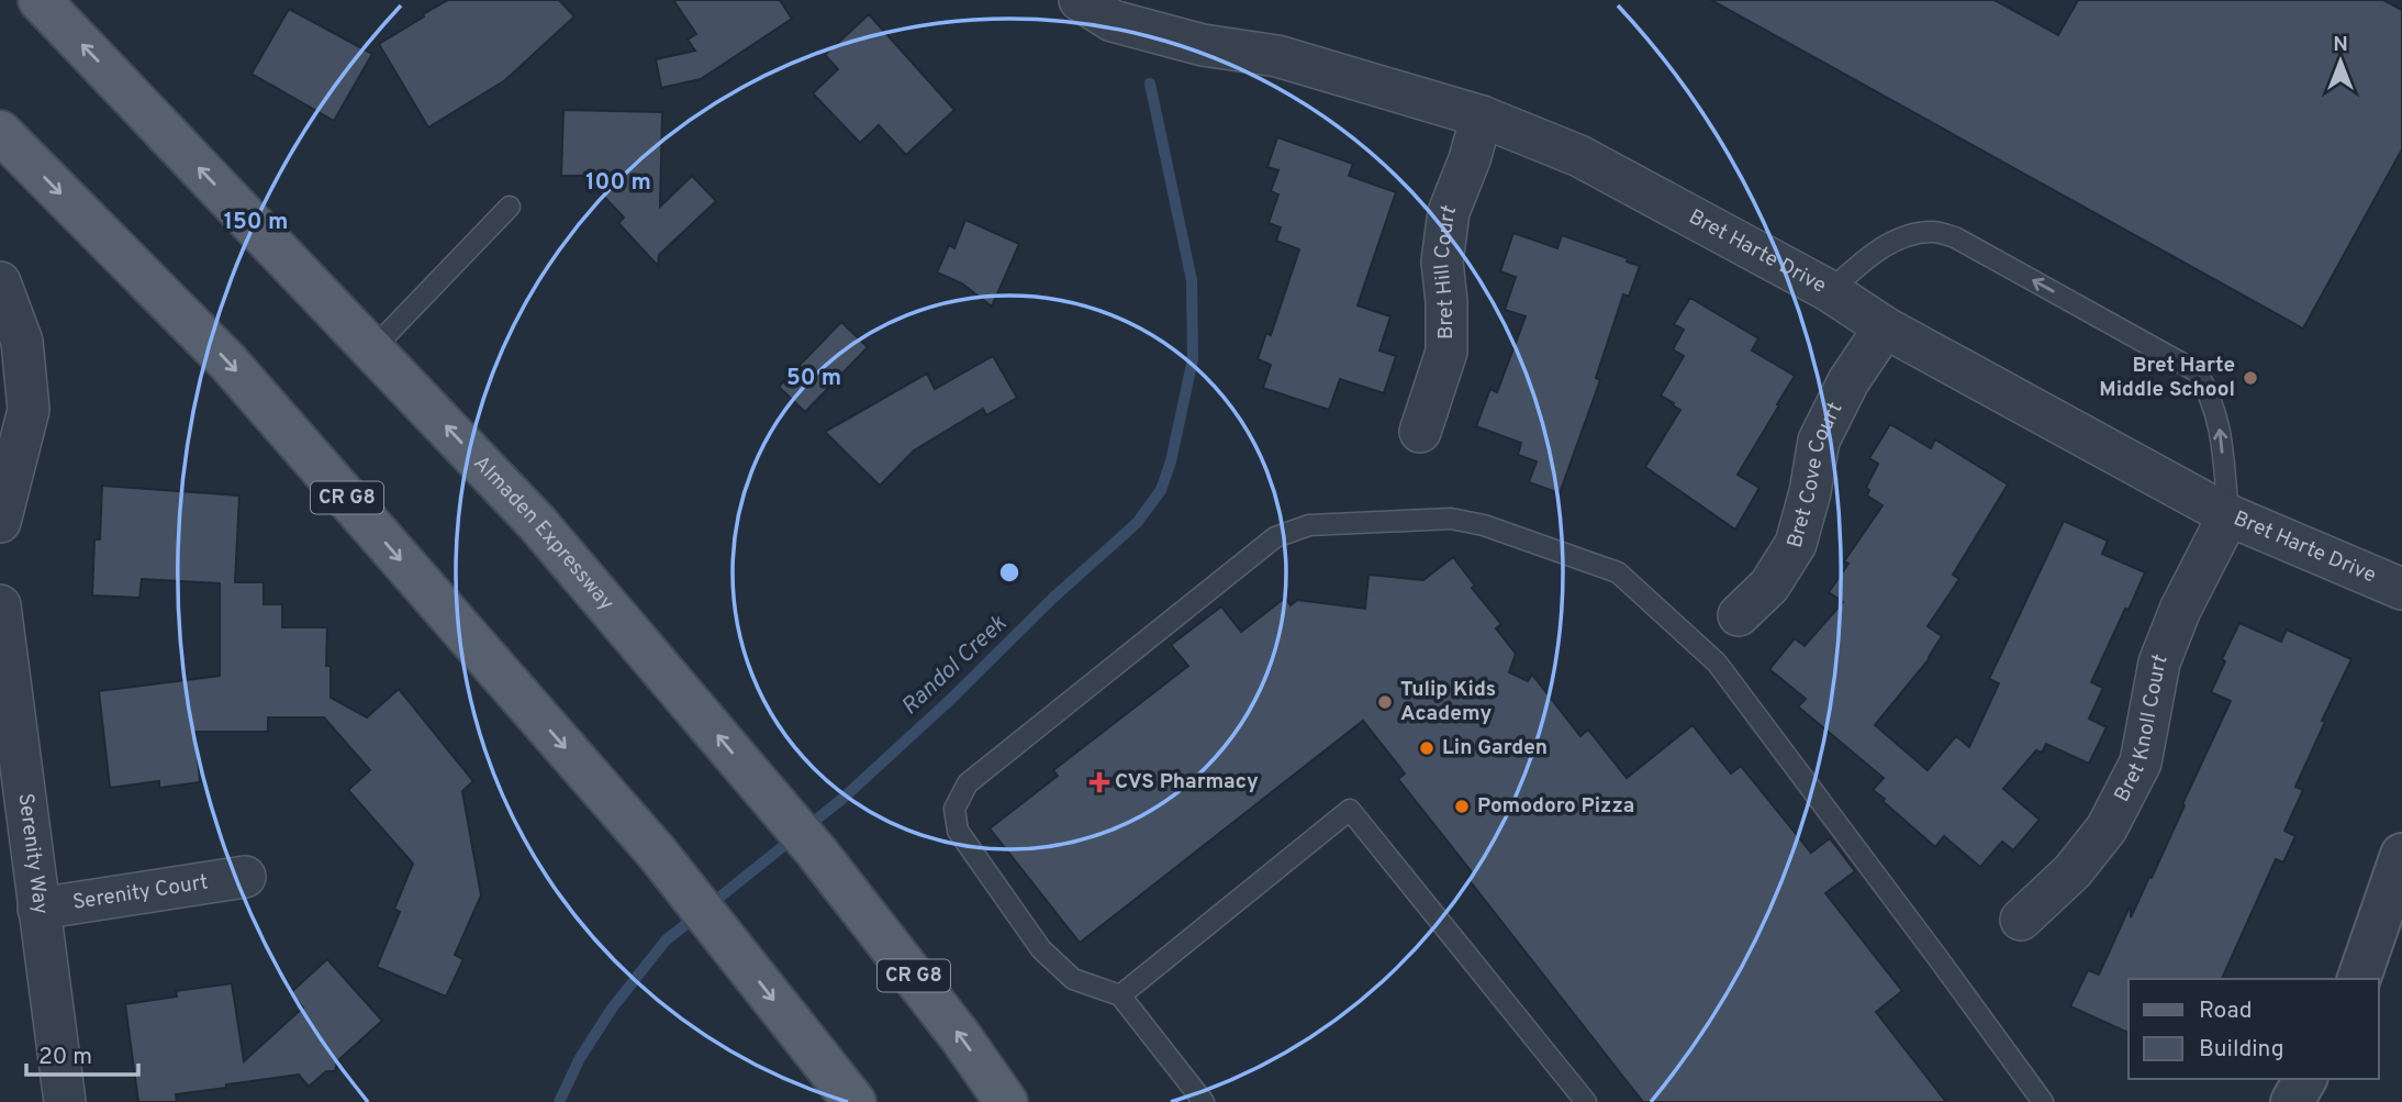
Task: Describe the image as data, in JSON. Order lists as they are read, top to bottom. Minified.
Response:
{"streets":{"main road":["CR G8","Almaden Expressway"],"street":["Bret Harte Drive","Bret Hill Court","Bret Cove Court","Bret Knoll Court","Serenity Way","Serenity Court"]},"crossings":[["Bret Harte Drive","Bret Hill Court"],["Bret Harte Drive","Bret Cove Court"],["Bret Harte Drive","Bret Knoll Court"],["Serenity Way","Serenity Court"]],"water":["Randol Creek"],"places":{"other":["Bret Harte Middle School","Tulip Kids Academy","Lin Garden","Pomodoro Pizza"],"health":["CVS Pharmacy"]},"legend":["Road","Building"],"scale_bar":"20 m","north":"top","rings":["100 m","150 m","50 m"]}
